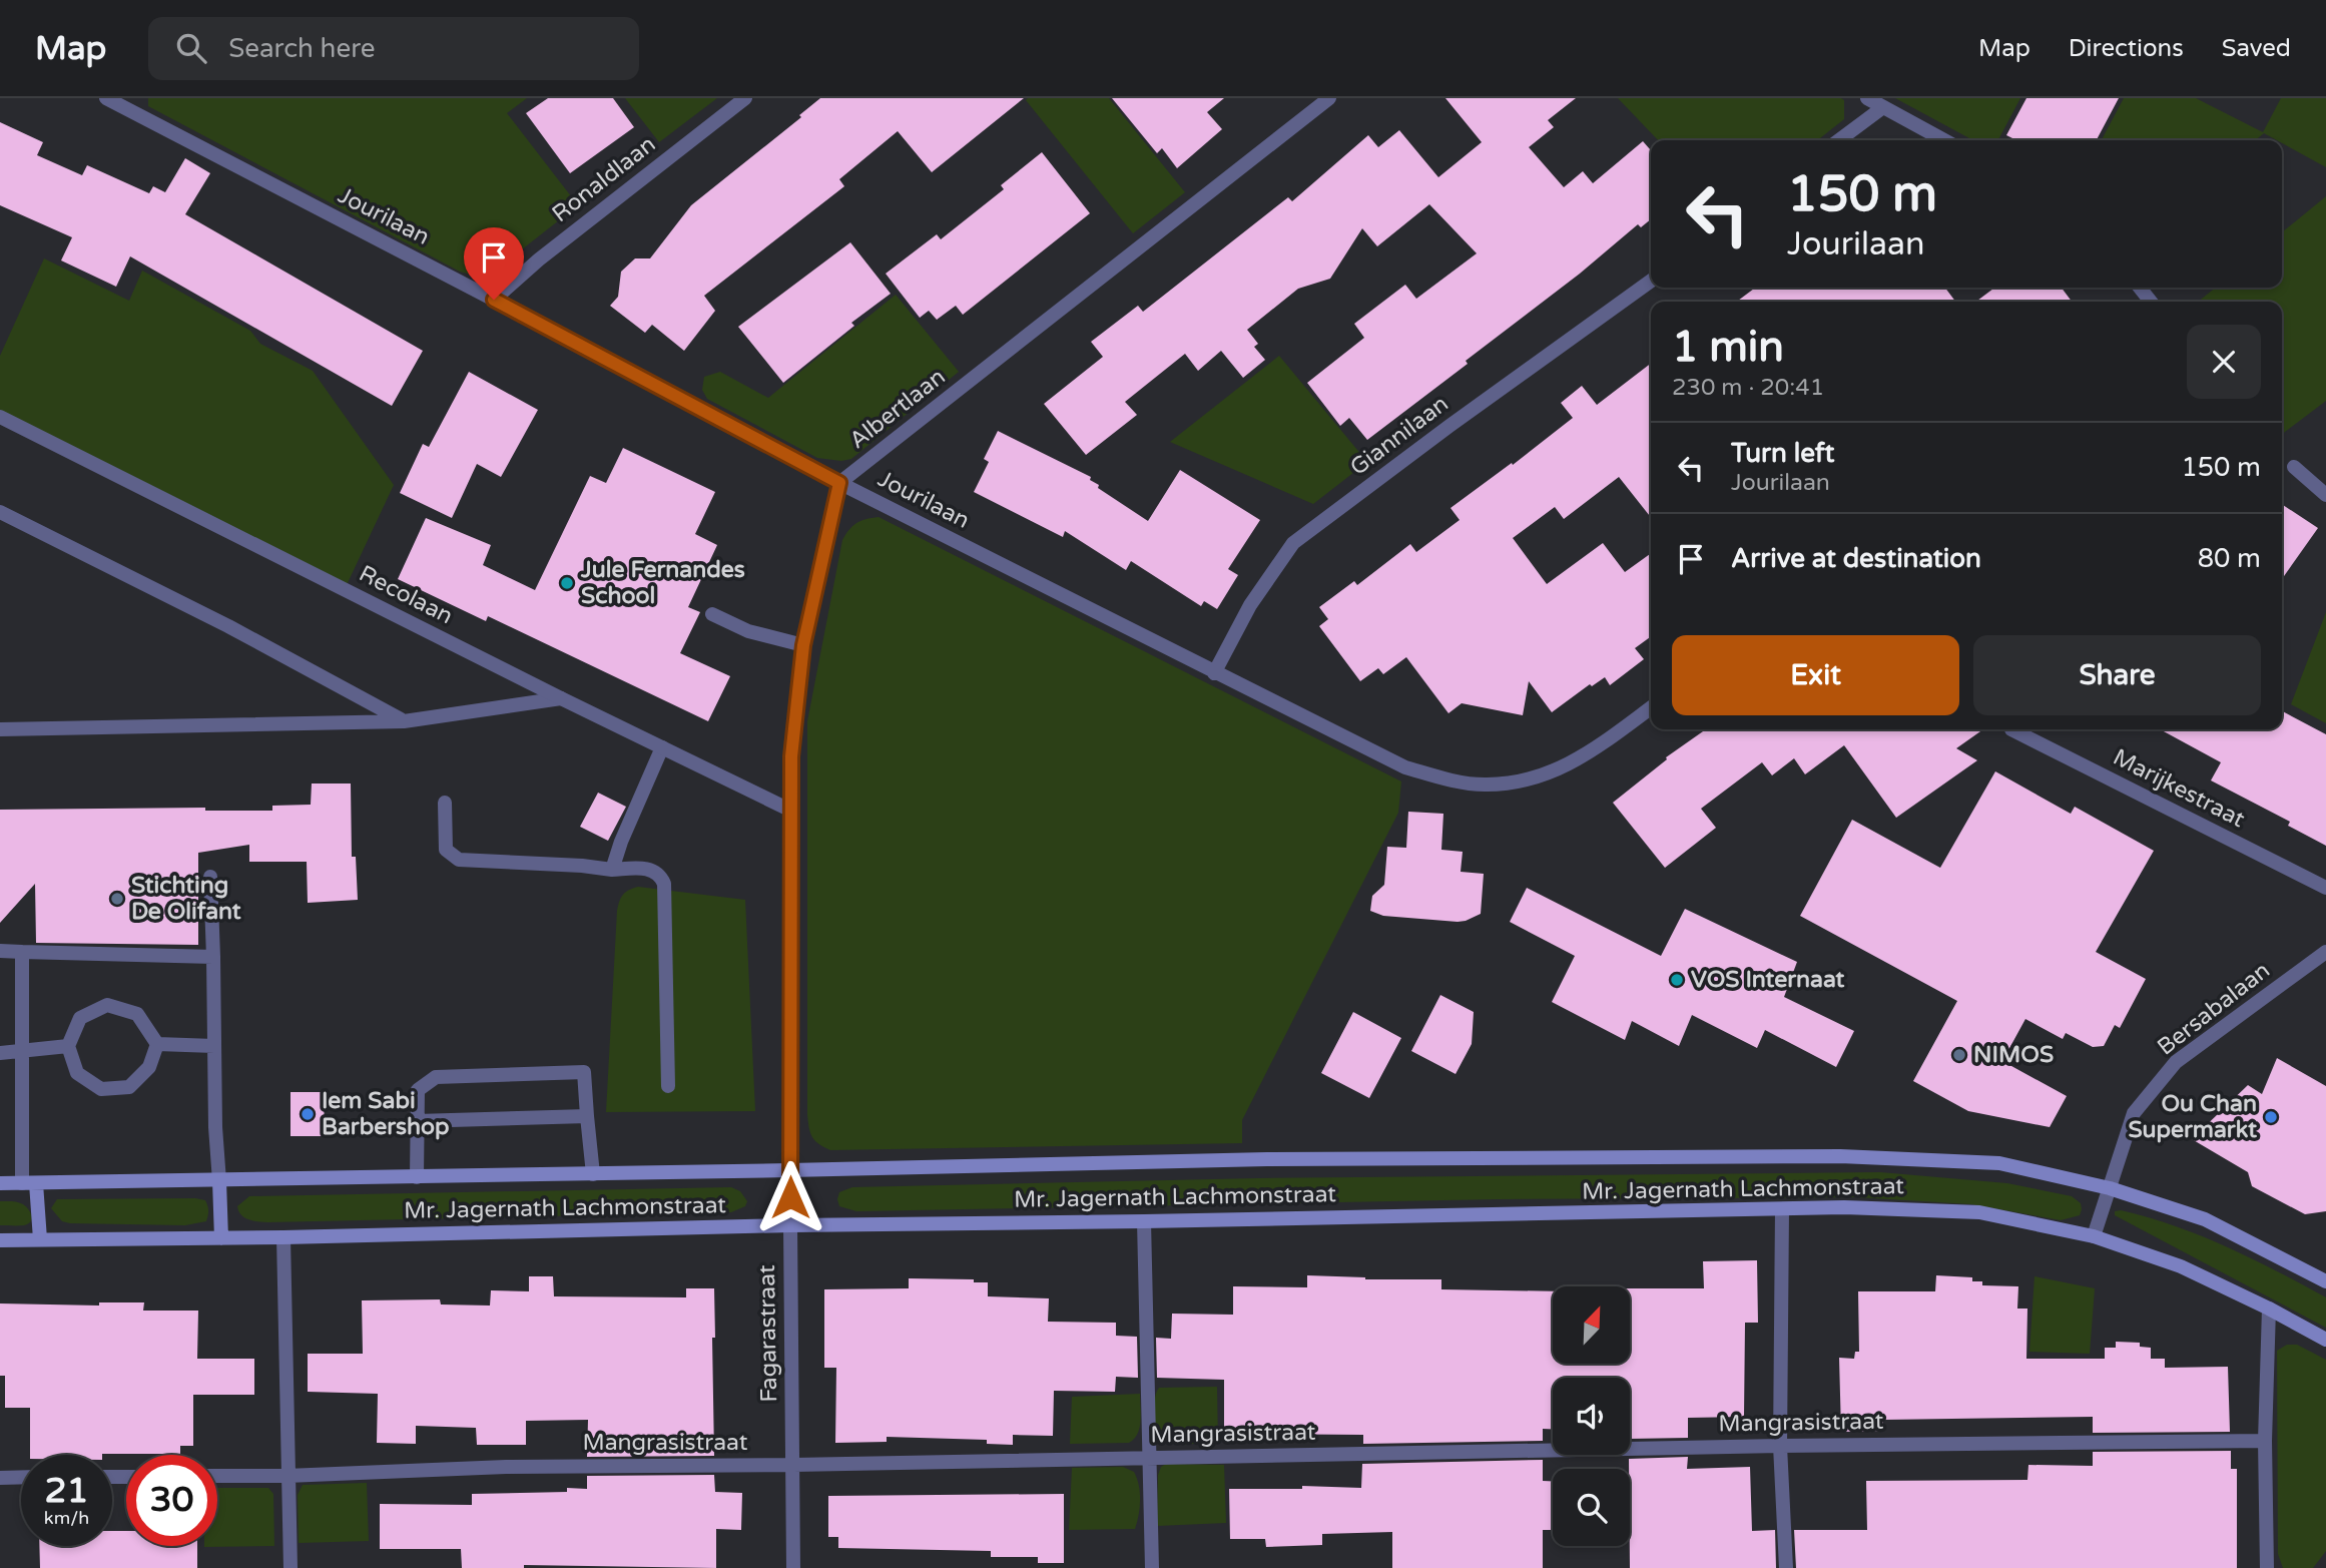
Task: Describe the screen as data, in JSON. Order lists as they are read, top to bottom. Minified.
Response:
{"streets":{"main road":["Mr. Jagernath Lachmonstraat"],"street":["Ronaldlaan","Jourilaan","Albertlaan","Giannilaan","Recolaan","Marijkestraat","Bersabalaan","Fagarastraat","Mangrasistraat"]},"crossings":[["Ronaldlaan","Jourilaan"],["Jourilaan","Albertlaan"],["Jourilaan","Giannilaan"],["Bersabalaan","Mr. Jagernath Lachmonstraat"],["Mr. Jagernath Lachmonstraat","Fagarastraat"],["Fagarastraat","Mangrasistraat"]],"places":["Jule Fernandes School","Stichting De Olifant","VOS Internaat","NIMOS","Iem Sabi Barbershop","Ou Chan Supermarkt"],"north":"top right","page":{"header":"Map","search":"Search here","nav":["Map","Directions","Saved"],"turn":["150 m","Jourilaan"],"heading":["1 min","230 m · 20:41"],"list":[{"name":"Turn left","note":"Jourilaan","value":"150 m"},{"name":"Arrive at destination","value":"80 m"}],"buttons":["Exit","Share"],"speed":"21 km/h","limit":"30"}}
